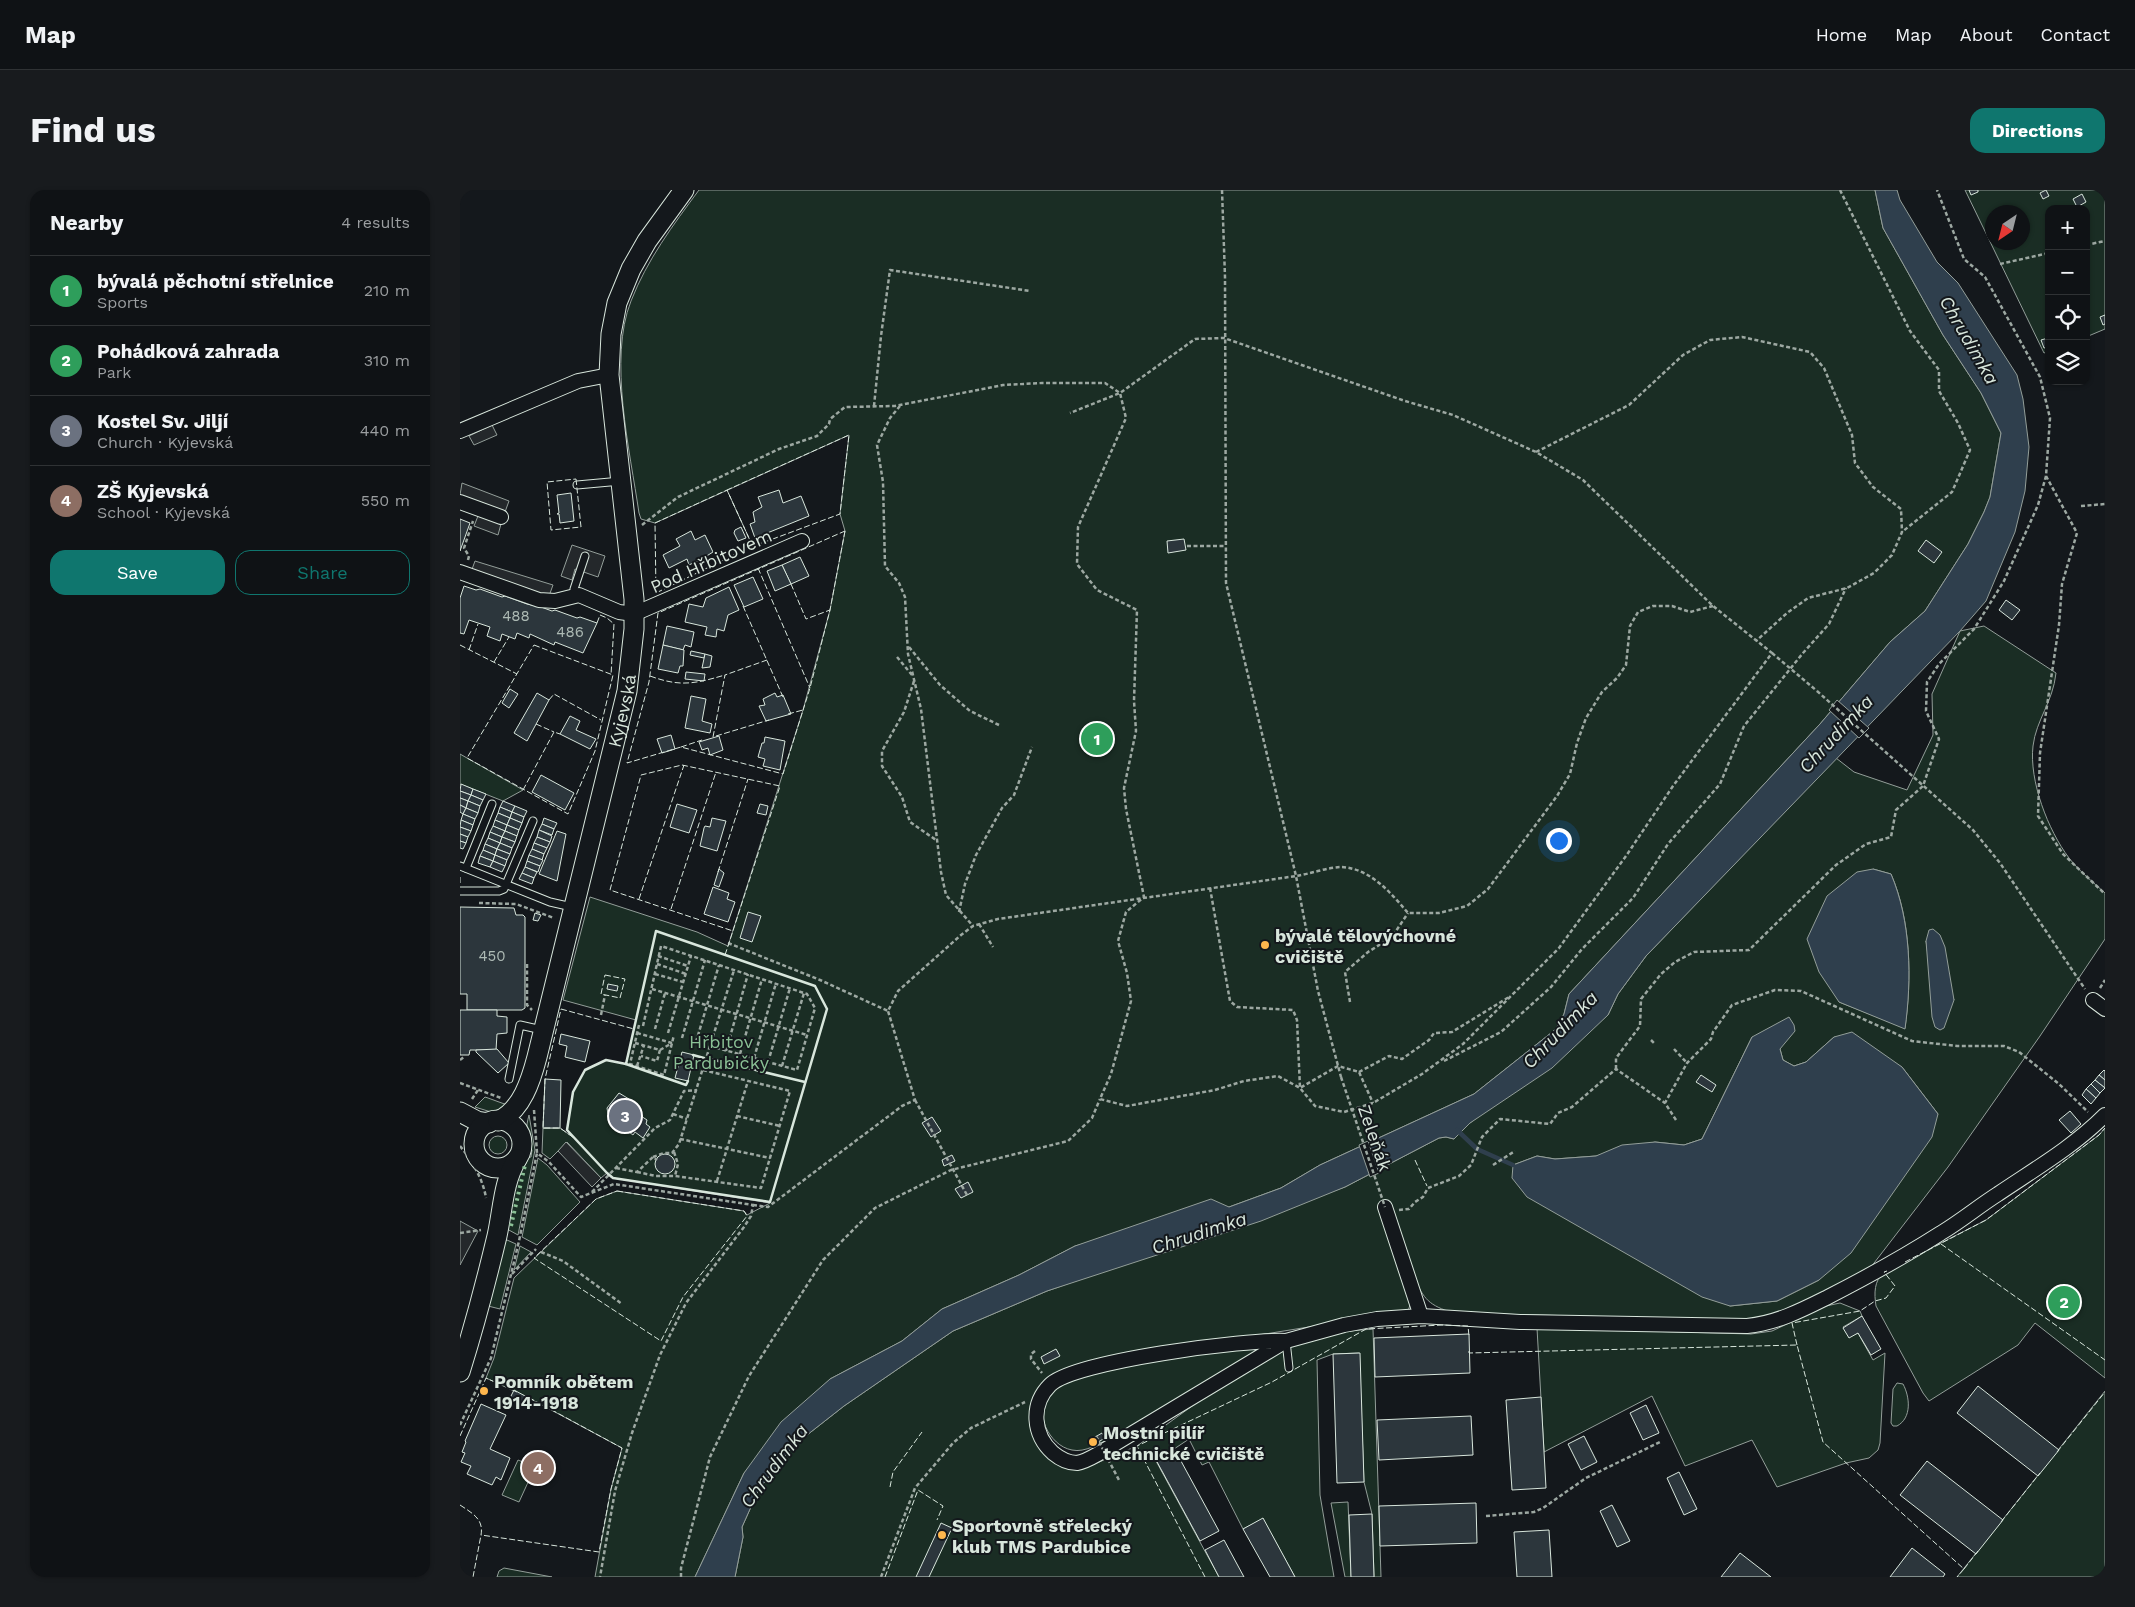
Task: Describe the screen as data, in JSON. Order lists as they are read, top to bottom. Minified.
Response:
{"streets":{"street":["Pod Hřbitovem","Kyjevská"],"path":["Zeleňák"]},"crossings":[["Pod Hřbitovem","Kyjevská"]],"water":["Chrudimka"],"parks":["Hřbitov Pardubičky"],"places":["bývalé tělovýchovné cvičiště","Pomník obětem 1914-1918","Mostní pilíř technické cvičiště","Sportovně střelecký klub TMS Pardubice"],"house_numbers":["488","486","450"],"north":"bottom left","page":{"header":"Map","nav":["Home","Map","About","Contact"],"buttons":["Directions",["Save","Share"]],"title":"Find us","heading":["Nearby","4 results"],"map_buttons":["+","−"],"list":[{"mark":"1","name":"bývalá pěchotní střelnice","note":"Sports","value":"210 m"},{"mark":"2","name":"Pohádková zahrada","note":"Park","value":"310 m"},{"mark":"3","name":"Kostel Sv. Jiljí","note":"Church · Kyjevská","value":"440 m"},{"mark":"4","name":"ZŠ Kyjevská","note":"School · Kyjevská","value":"550 m"}],"pins":["1","3","2","4"]}}
